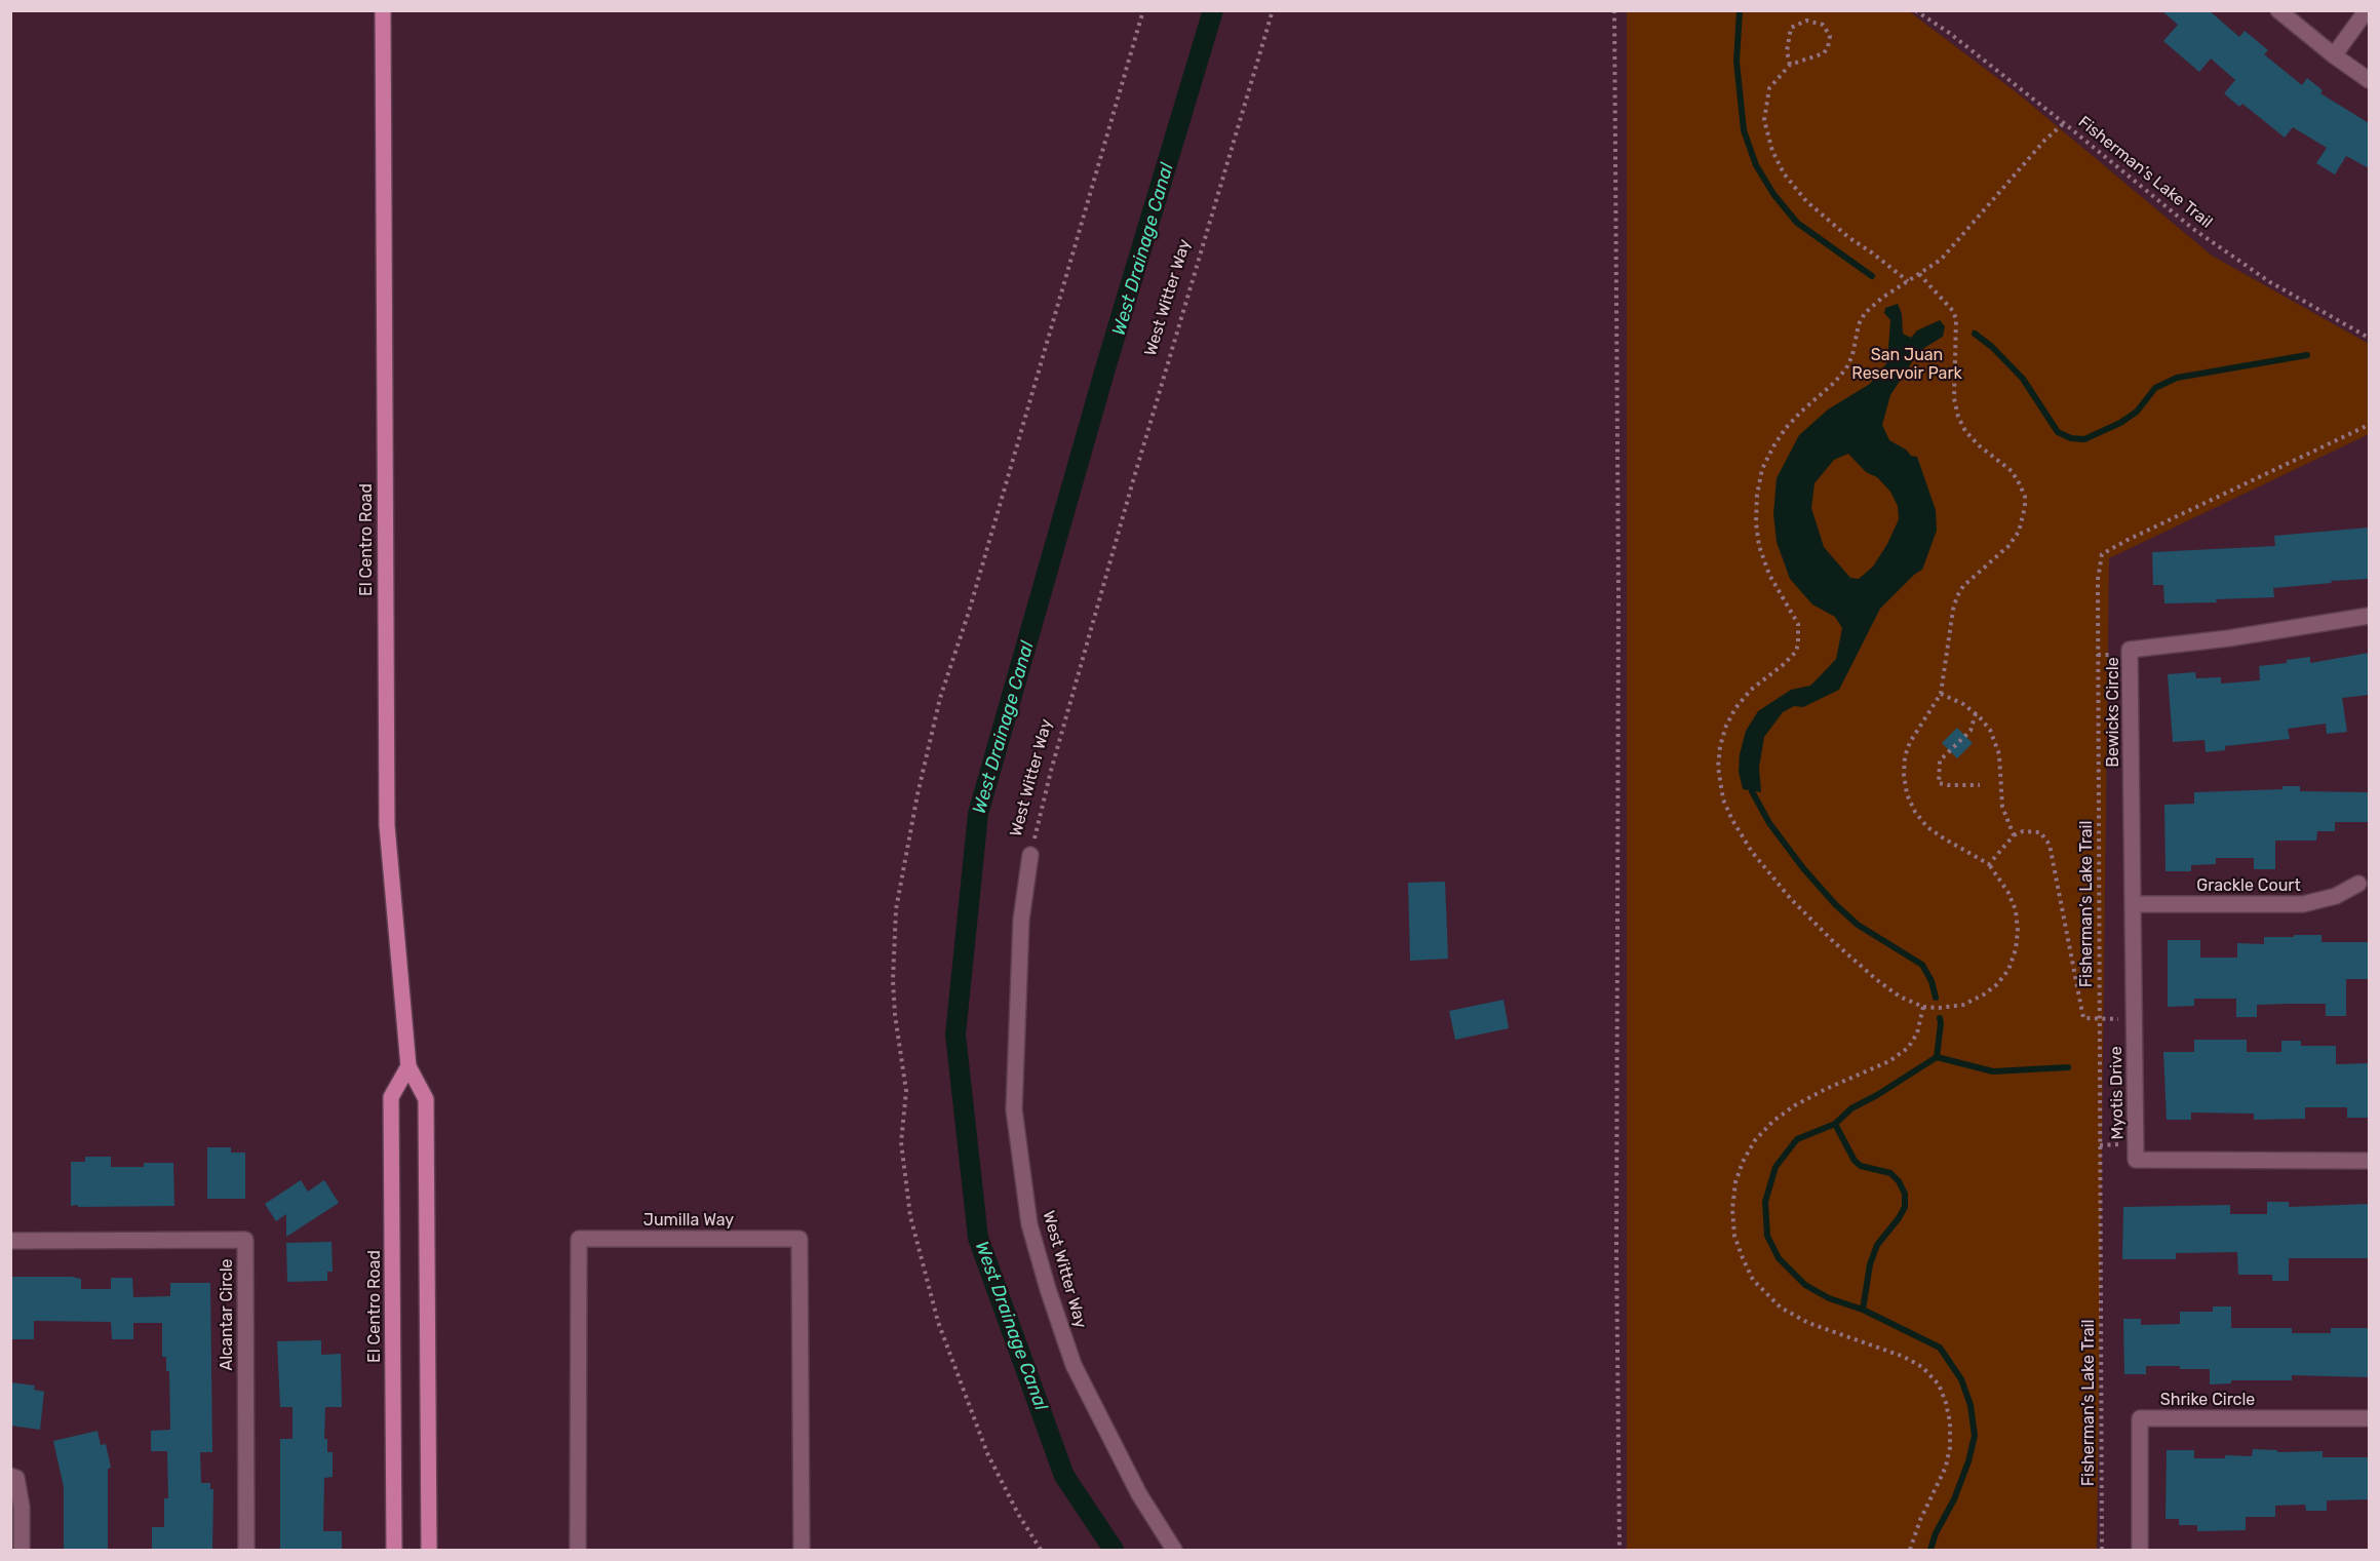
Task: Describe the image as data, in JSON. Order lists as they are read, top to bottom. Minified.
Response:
{"streets":{"main road":["El Centro Road"],"street":["West Witter Way","Bewicks Circle","Grackle Court","Myotis Drive","Jumilla Way","Alcantar Circle","Shrike Circle"],"path":["Fisherman’s Lake Trail"]},"crossings":[["Bewicks Circle","Grackle Court"],["Bewicks Circle","Myotis Drive"],["Grackle Court","Myotis Drive"]],"water":["West Drainage Canal"],"parks":["San Juan Reservoir Park"]}
